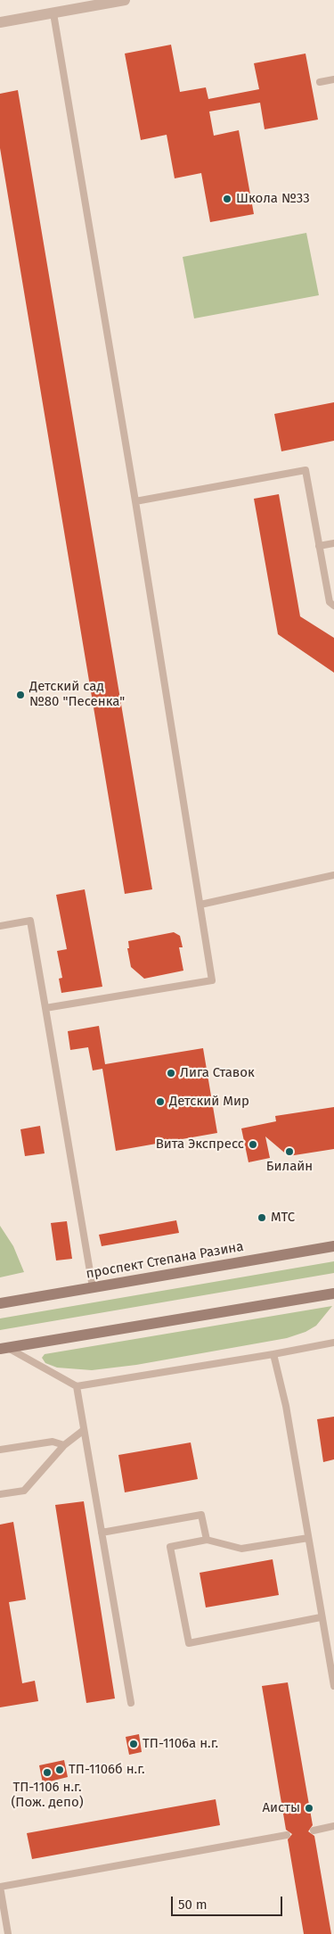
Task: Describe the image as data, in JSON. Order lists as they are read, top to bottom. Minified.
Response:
{"streets":{"main road":["проспект Степана Разина"]},"places":["Школа №33","Детский сад №80 \"Песенка\"","Лига Ставок","Детский Мир","Вита Экспресс","Билайн","МТС","ТП-1106а н.г.","ТП-1106б н.г.","ТП-1106 н.г. (Пож. депо)","Аисты"],"scale_bar":"50 m"}
